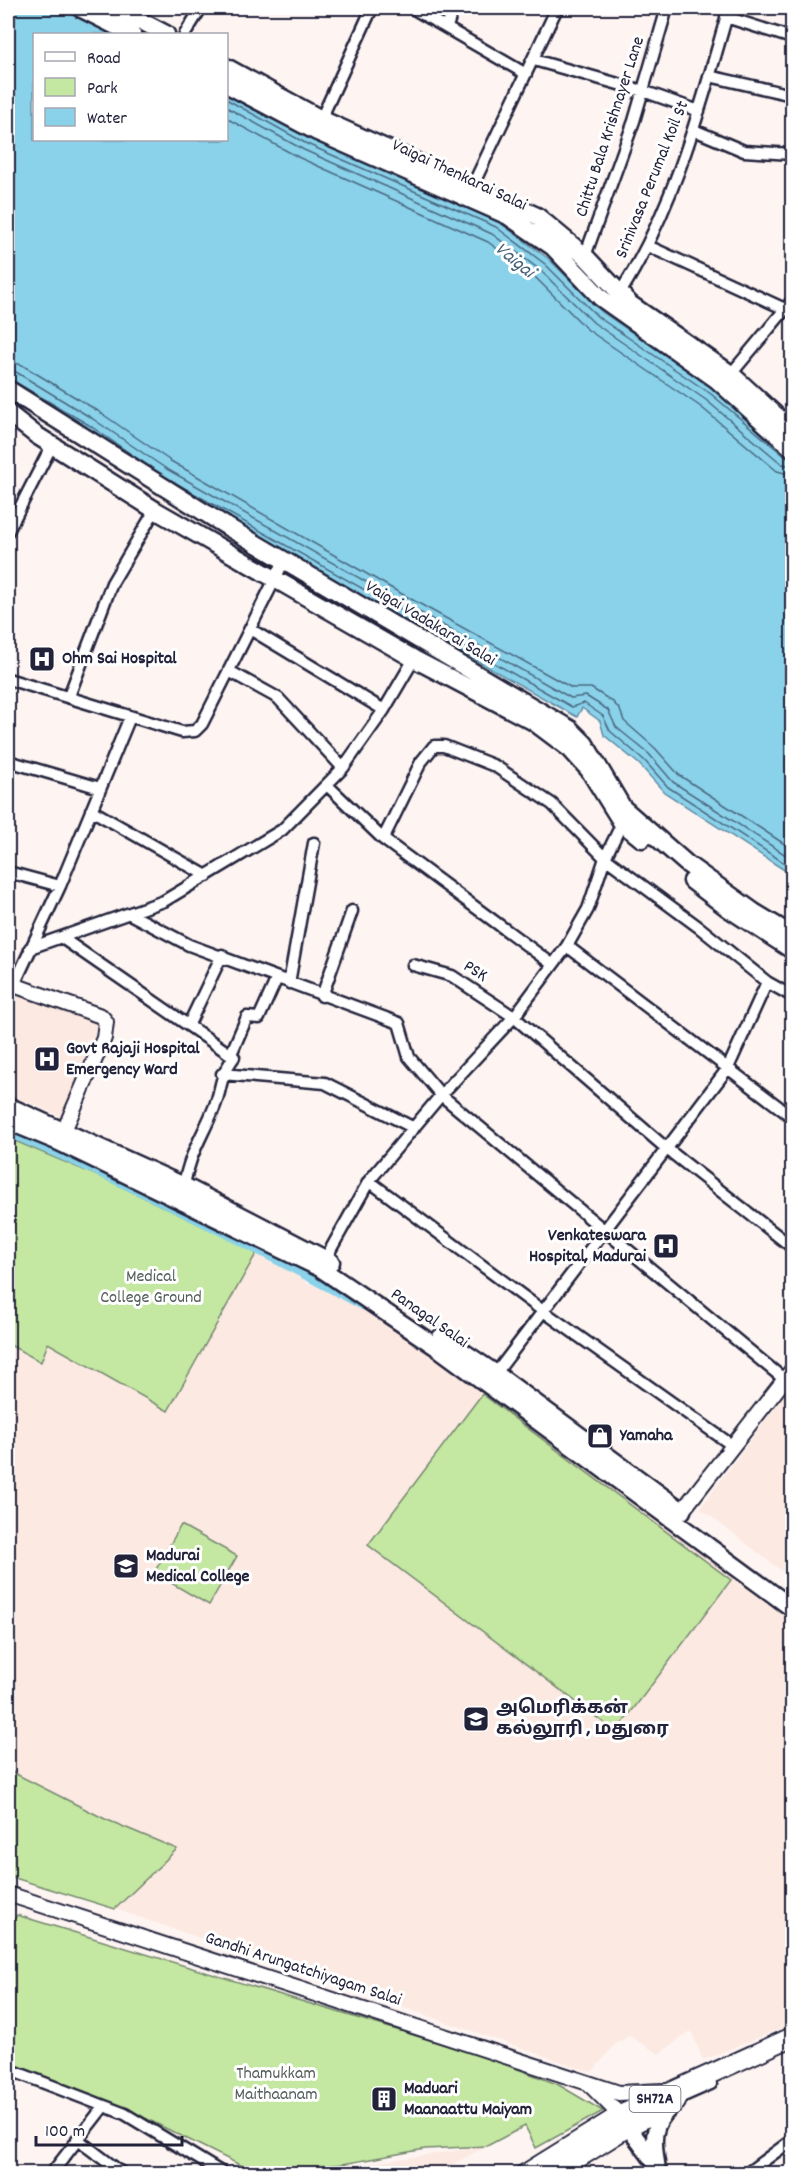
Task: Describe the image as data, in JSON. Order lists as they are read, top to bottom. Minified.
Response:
{"streets":{"highway":["SH72A"],"main road":["Vaigai Thenkarai Salai","Vaigai Vadakarai Salai","Panagal Salai"],"street":["Chittu Bala Krishnayer Lane","Srinivasa Perumal Koil St","PSK","Gandhi Arungatchiyagam Salai"]},"crossings":[["Chittu Bala Krishnayer Lane","Vaigai Thenkarai Salai"],["Vaigai Thenkarai Salai","Srinivasa Perumal Koil St"],["Gandhi Arungatchiyagam Salai","SH72A"]],"water":["Vaigai"],"parks":["Medical College Ground","Thamukkam Maithaanam"],"places":{"hospital":["Ohm Sai Hospital","Govt Rajaji Hospital Emergency Ward","Venkateswara Hospital, Madurai"],"shop":["Yamaha"],"school or university":["Madurai Medical College","அமெரிக்கன் கல்லூரி , மதுரை"],"building":["Maduari Maanaattu Maiyam"]},"legend":["Road","Park","Water"],"scale_bar":"100 m"}
